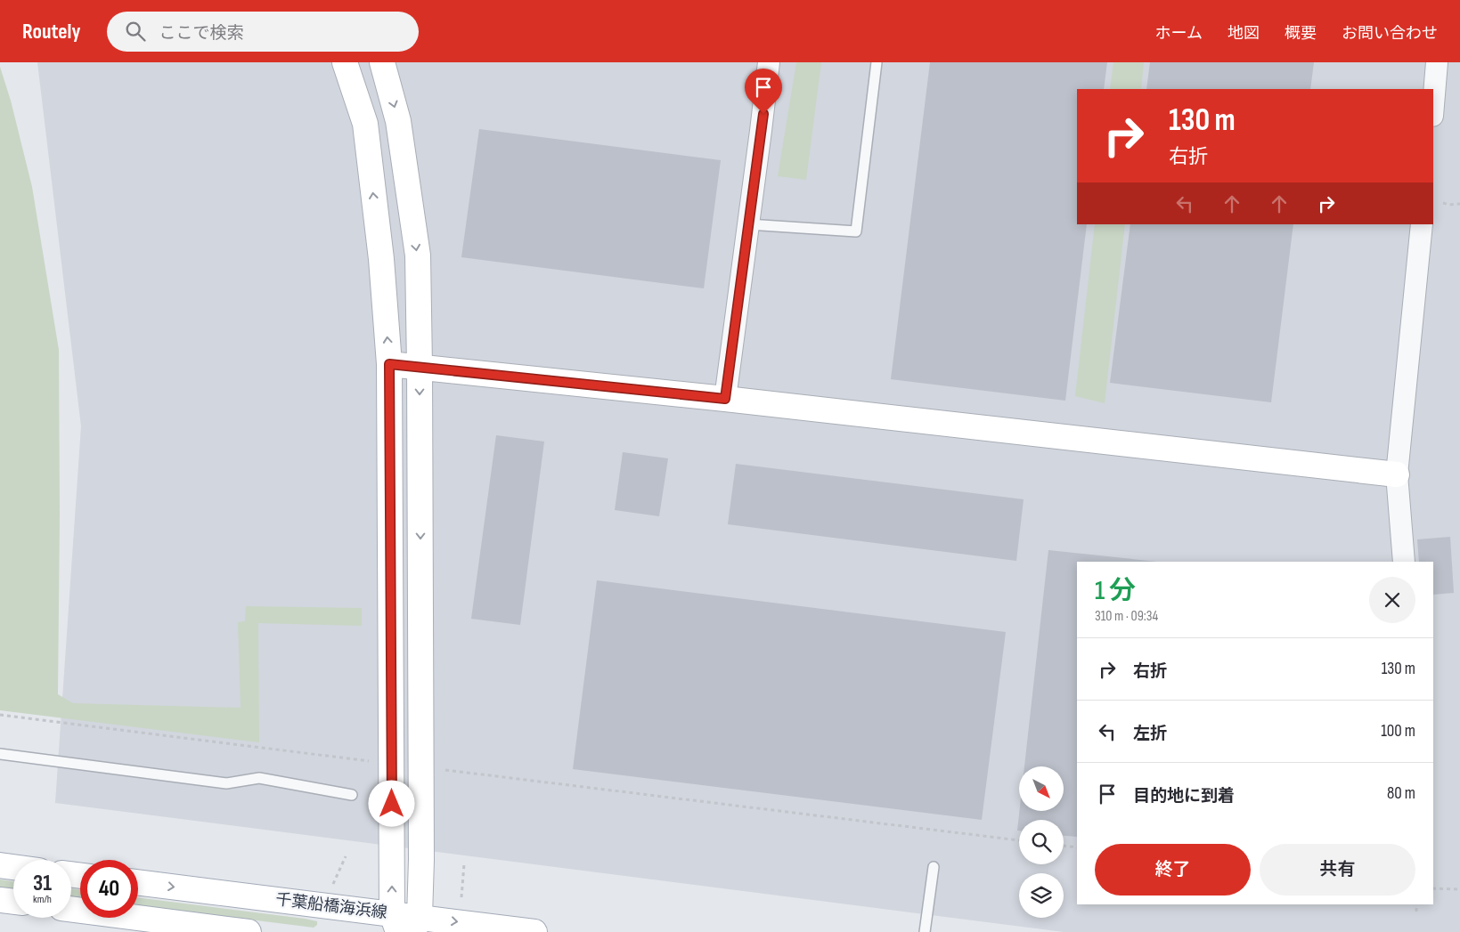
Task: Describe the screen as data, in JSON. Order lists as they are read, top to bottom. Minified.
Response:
{"streets":{"street":["千葉船橋海浜線"]},"north":"bottom right","page":{"header":"Routely","search":"ここで検索","nav":["ホーム","地図","概要","お問い合わせ"],"turn":["130 m","右折"],"heading":["1 分","310 m · 09:34"],"list":[{"name":"右折","value":"130 m"},{"name":"左折","value":"100 m"},{"name":"目的地に到着","value":"80 m"}],"buttons":["終了","共有"],"speed":"31 km/h","limit":"40"}}
